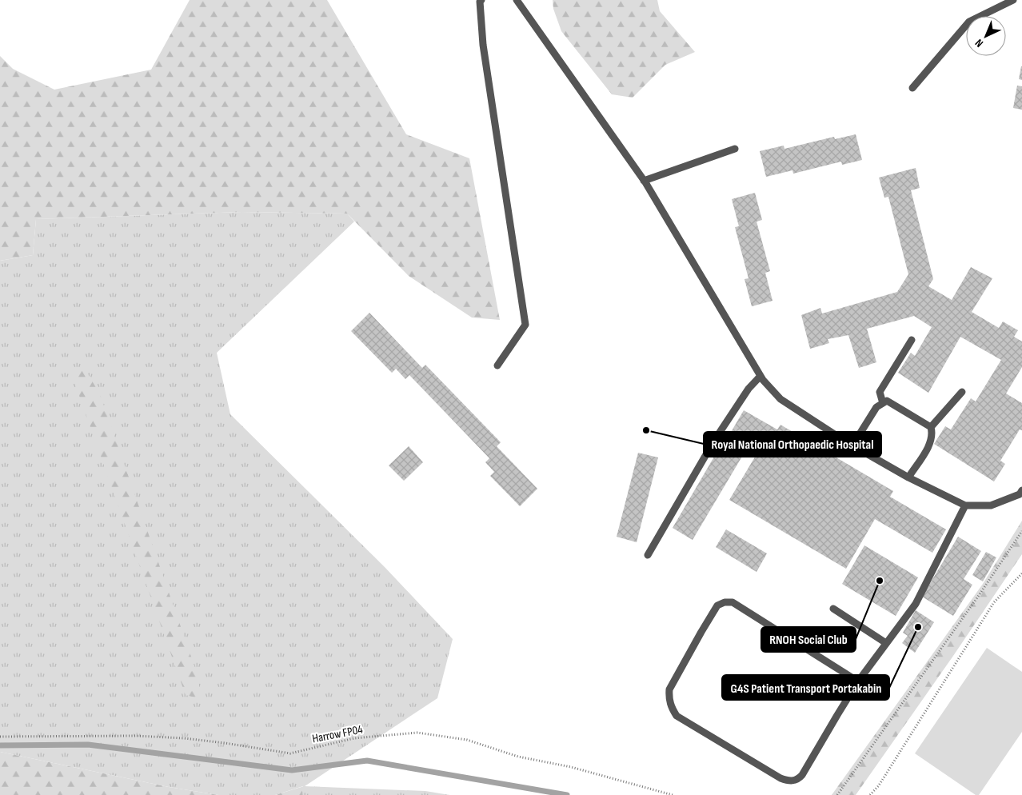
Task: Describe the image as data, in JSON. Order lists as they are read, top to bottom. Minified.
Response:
{"streets":{"path":["Harrow FP04"]},"places":["Royal National Orthopaedic Hospital","RNOH Social Club","G4S Patient Transport Portakabin"],"north":"bottom left"}
